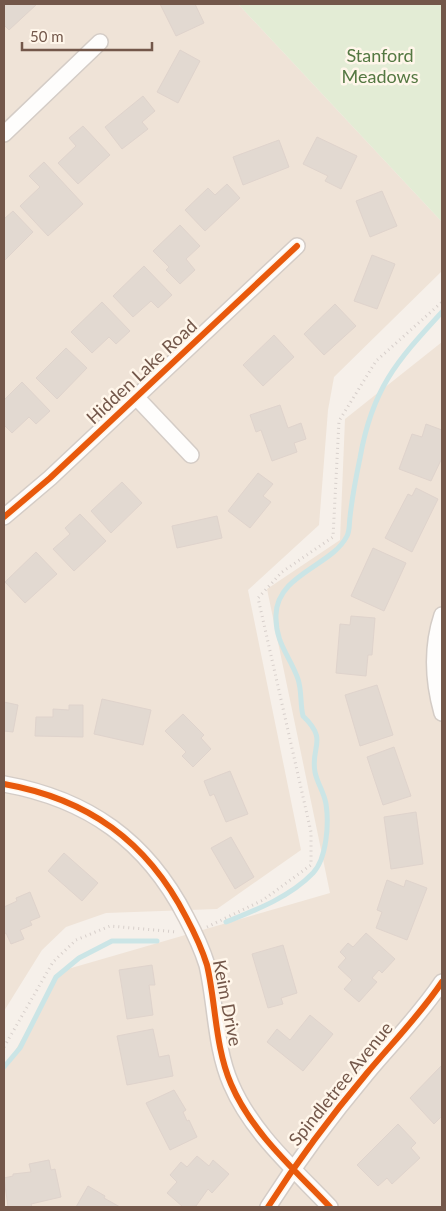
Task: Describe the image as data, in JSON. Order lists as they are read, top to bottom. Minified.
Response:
{"streets":{"street":["Hidden Lake Road","Keim Drive","Spindletree Avenue"]},"crossings":[["Keim Drive","Spindletree Avenue"]],"parks":["Stanford Meadows"],"scale_bar":"50 m"}
